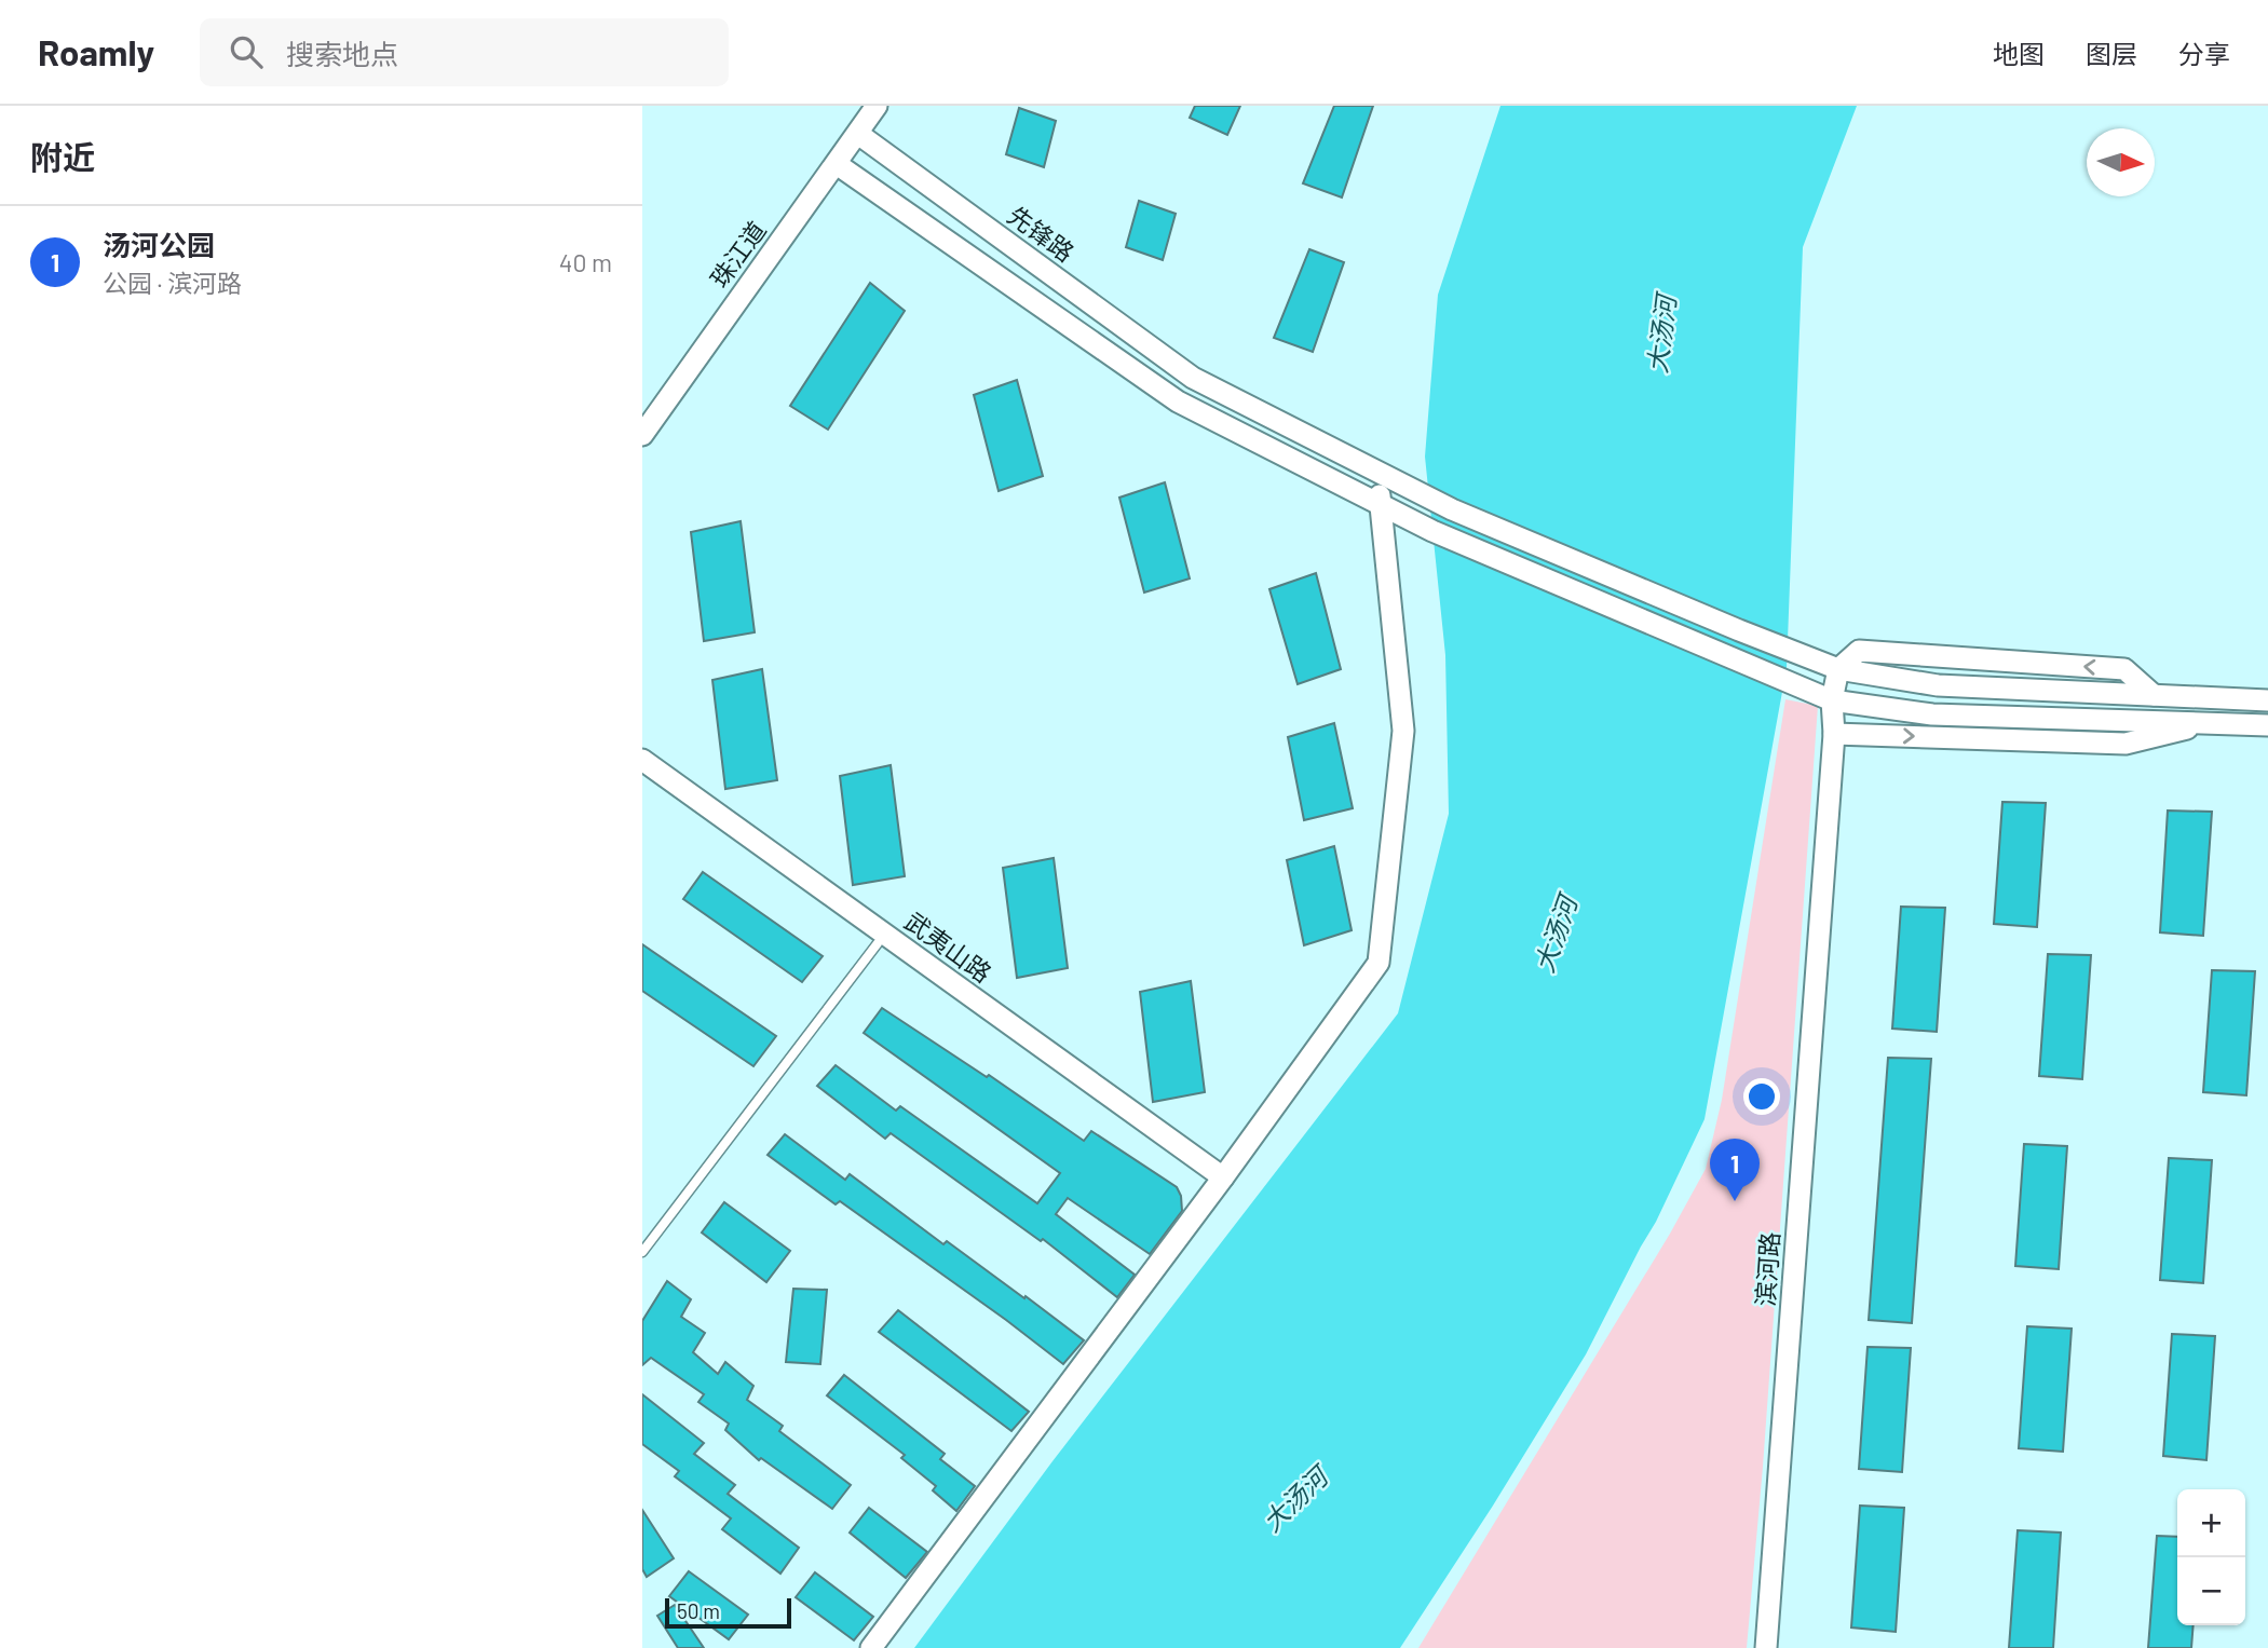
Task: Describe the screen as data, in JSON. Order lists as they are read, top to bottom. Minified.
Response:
{"streets":{"street":["先锋路","珠江道","武夷山路","滨河路"]},"crossings":[["先锋路","珠江道"],["先锋路","滨河路"]],"water":["大汤河"],"scale_bar":"50 m","north":"right","page":{"header":"Roamly","search":"搜索地点","nav":["地图","图层","分享"],"heading":"附近","list":[{"mark":"1","name":"汤河公园","note":"公园 · 滨河路","value":"40 m"}],"pins":"1","map_buttons":["+","−"],"scale":"50 m"}}
